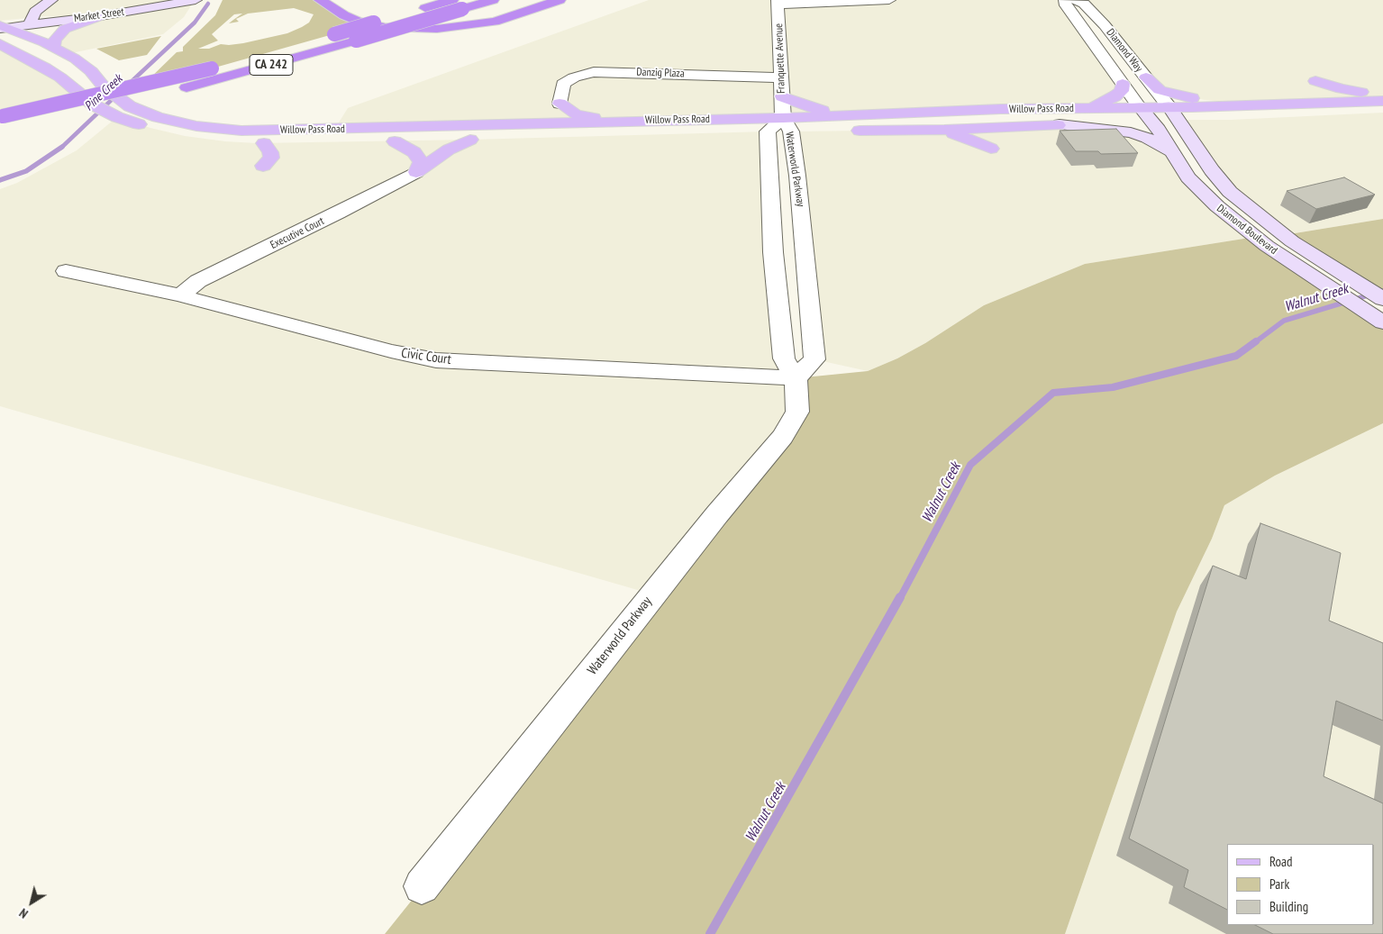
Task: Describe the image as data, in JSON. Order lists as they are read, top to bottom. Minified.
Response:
{"streets":{"highway":["CA 242"],"main road":["Market Street","Willow Pass Road","Diamond Boulevard"],"street":["Diamond Way","Franquette Avenue","Danzig Plaza","Waterworld Parkway","Executive Court","Civic Court"]},"crossings":[["Market Street","Willow Pass Road"],["Diamond Way","Willow Pass Road"],["Diamond Way","Diamond Boulevard"],["Franquette Avenue","Danzig Plaza"],["Franquette Avenue","Willow Pass Road"],["Franquette Avenue","Waterworld Parkway"],["Willow Pass Road","Waterworld Parkway"],["Willow Pass Road","Diamond Boulevard"],["Waterworld Parkway","Civic Court"],["Executive Court","Civic Court"]],"water":["Pine Creek","Walnut Creek"],"legend":["Road","Park","Building"],"north":"bottom left"}
